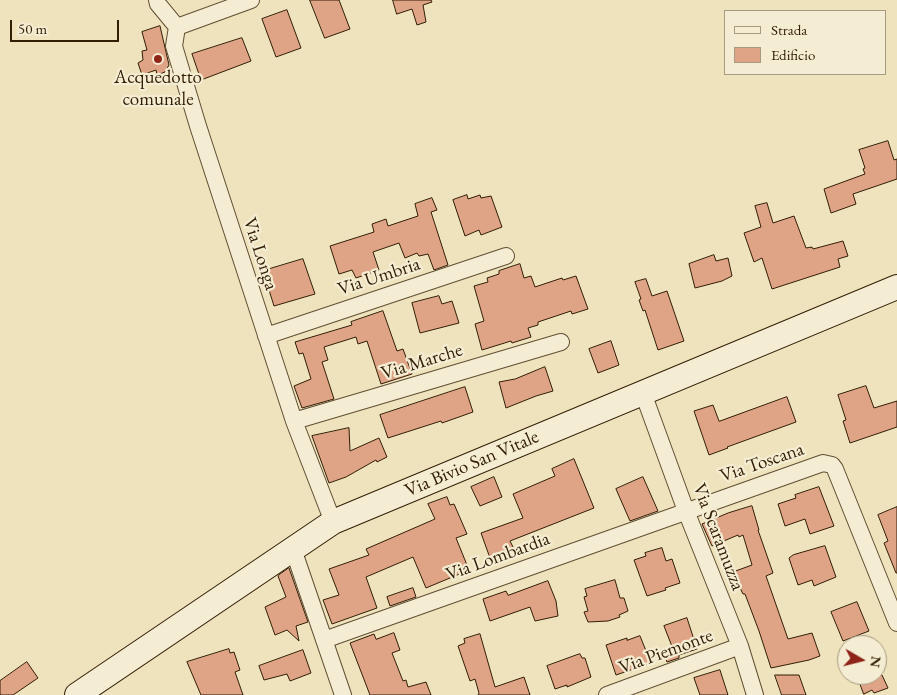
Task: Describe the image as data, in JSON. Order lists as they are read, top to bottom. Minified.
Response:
{"streets":{"main road":["Via Bivio San Vitale"],"street":["Via Longa","Via Umbria","Via Marche","Via Toscana","Via Scaramuzza","Via Lombardia","Via Piemonte"]},"crossings":[["Via Longa","Via Umbria"],["Via Longa","Via Marche"],["Via Longa","Via Bivio San Vitale"],["Via Toscana","Via Scaramuzza"],["Via Toscana","Via Lombardia"],["Via Bivio San Vitale","Via Scaramuzza"],["Via Scaramuzza","Via Lombardia"],["Via Scaramuzza","Via Piemonte"]],"places":["Acquedotto comunale"],"legend":["Strada","Edificio"],"scale_bar":"50 m","north":"right"}
